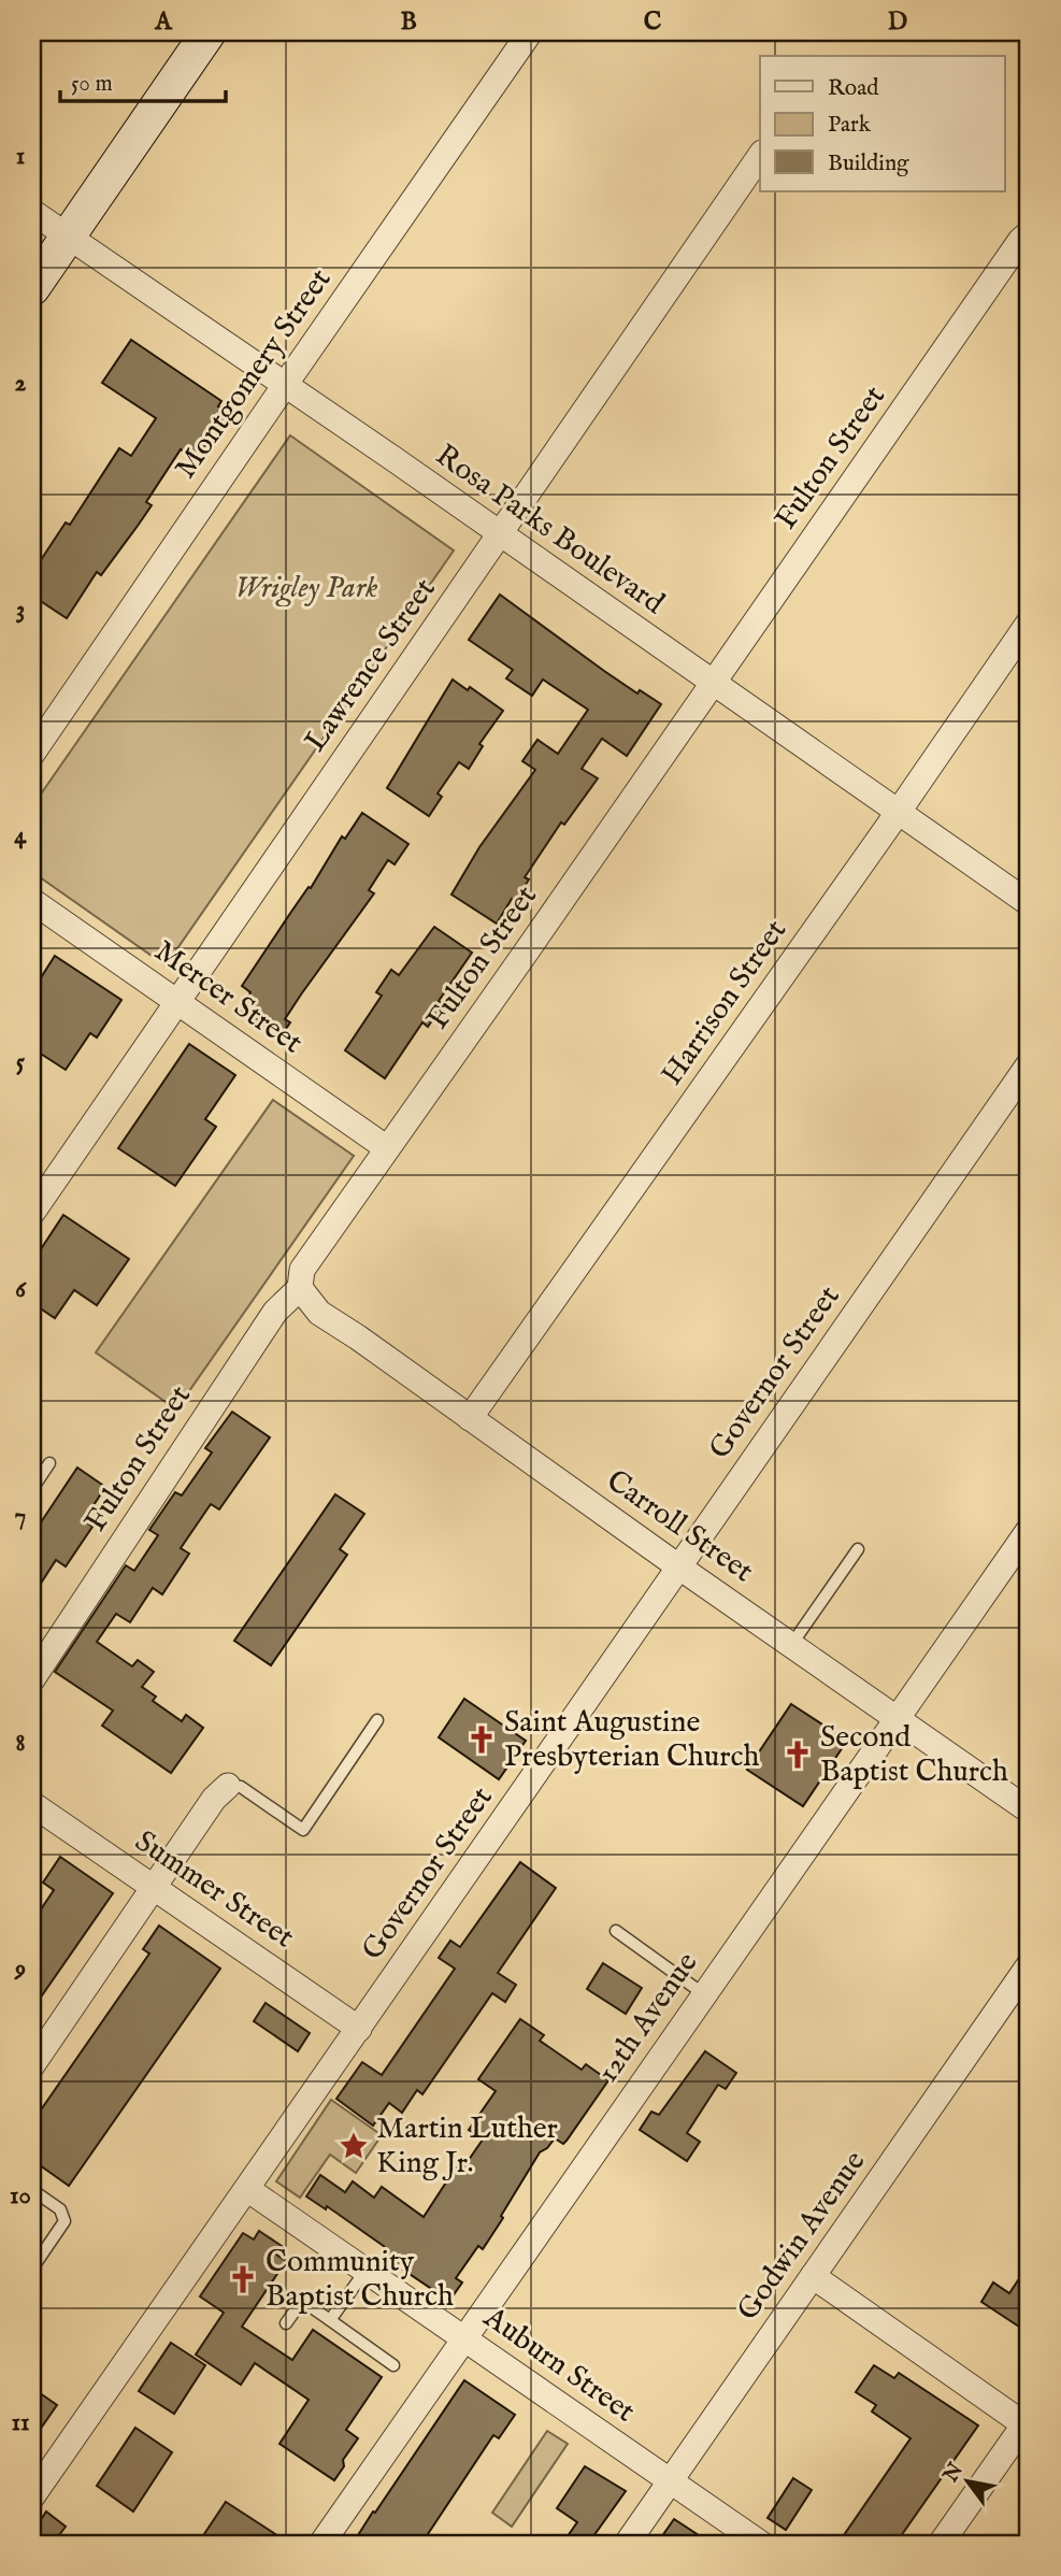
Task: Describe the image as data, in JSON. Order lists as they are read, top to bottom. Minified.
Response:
{"streets":{"street":["Montgomery Street","Fulton Street","Rosa Parks Boulevard","Lawrence Street","Mercer Street","Harrison Street","Governor Street","Carroll Street","Summer Street","12th Avenue","Godwin Avenue","Auburn Street"]},"crossings":[["Montgomery Street","Rosa Parks Boulevard"],["Fulton Street","Rosa Parks Boulevard"],["Fulton Street","Mercer Street"],["Fulton Street","Carroll Street"],["Rosa Parks Boulevard","Lawrence Street"],["Rosa Parks Boulevard","Harrison Street"],["Lawrence Street","Mercer Street"],["Harrison Street","Carroll Street"],["Governor Street","Carroll Street"],["Governor Street","Summer Street"],["Governor Street","Auburn Street"],["Carroll Street","12th Avenue"],["12th Avenue","Auburn Street"],["Godwin Avenue","Auburn Street"]],"parks":["Wrigley Park"],"places":{"church":["Saint Augustine Presbyterian Church","Second Baptist Church","Community Baptist Church"],"place":["Martin Luther King Jr."]},"legend":["Road","Park","Building"],"scale_bar":"50 m","north":"top left","grid":{"columns":["A","B","C","D"],"rows":["1","2","3","4","5","6","7","8","9","10","11"]}}
